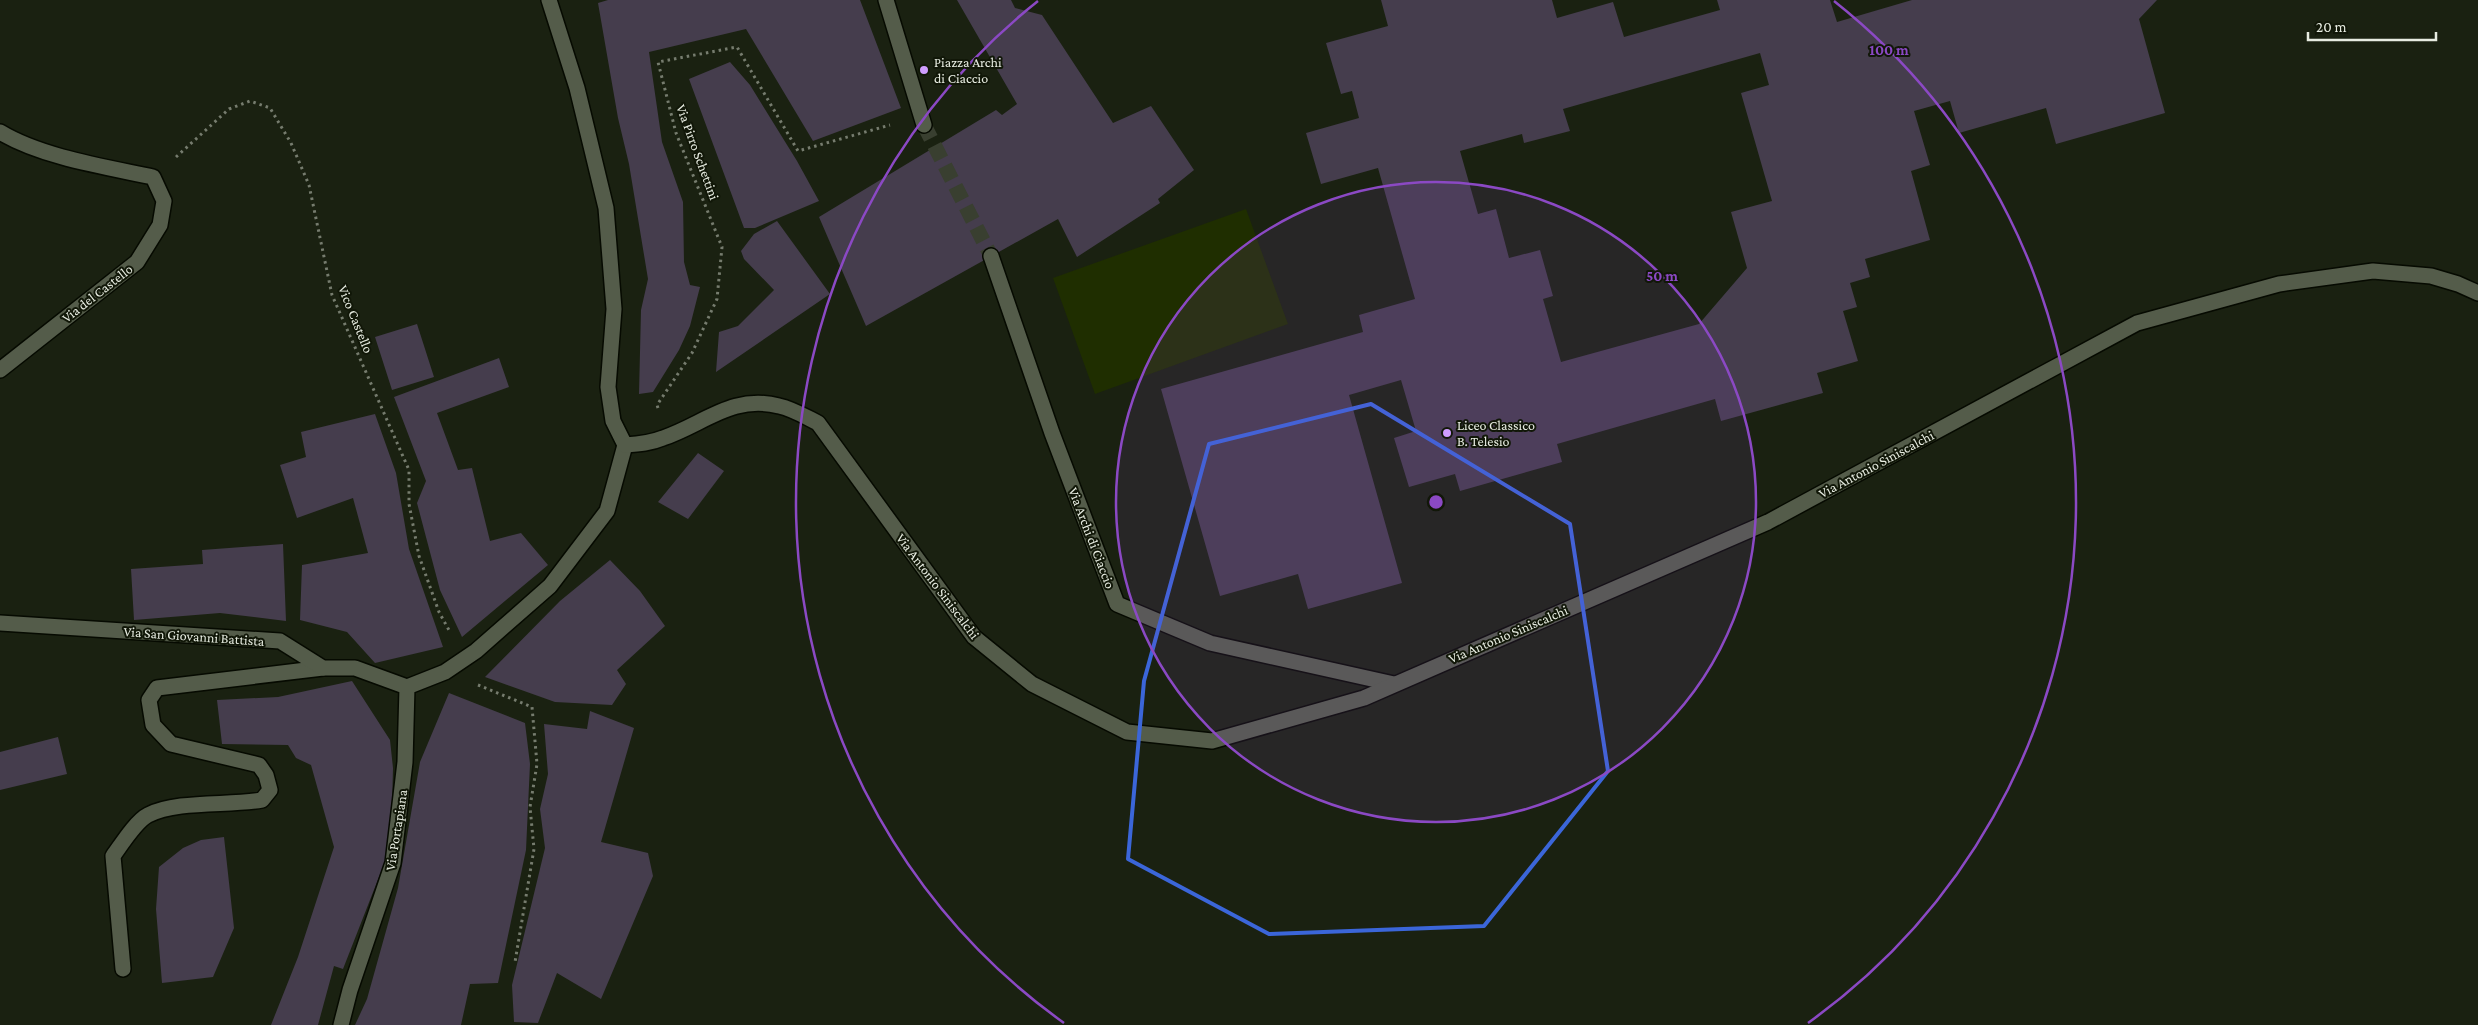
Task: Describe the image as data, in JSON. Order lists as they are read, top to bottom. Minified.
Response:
{"streets":{"street":["Via del Castello","Via Antonio Siniscalchi","Via Archi di Ciaccio","Via San Giovanni Battista","Via Portapiana"],"path":["Via Pirro Schettini","Vico Castello"]},"crossings":[["Via Pirro Schettini","Via Antonio Siniscalchi"],["Via del Castello","Vico Castello"],["Via Antonio Siniscalchi","Via Archi di Ciaccio"]],"places":["Piazza Archi di Ciaccio","Liceo Classico B. Telesio"],"scale_bar":"20 m","rings":["100 m","50 m"]}
